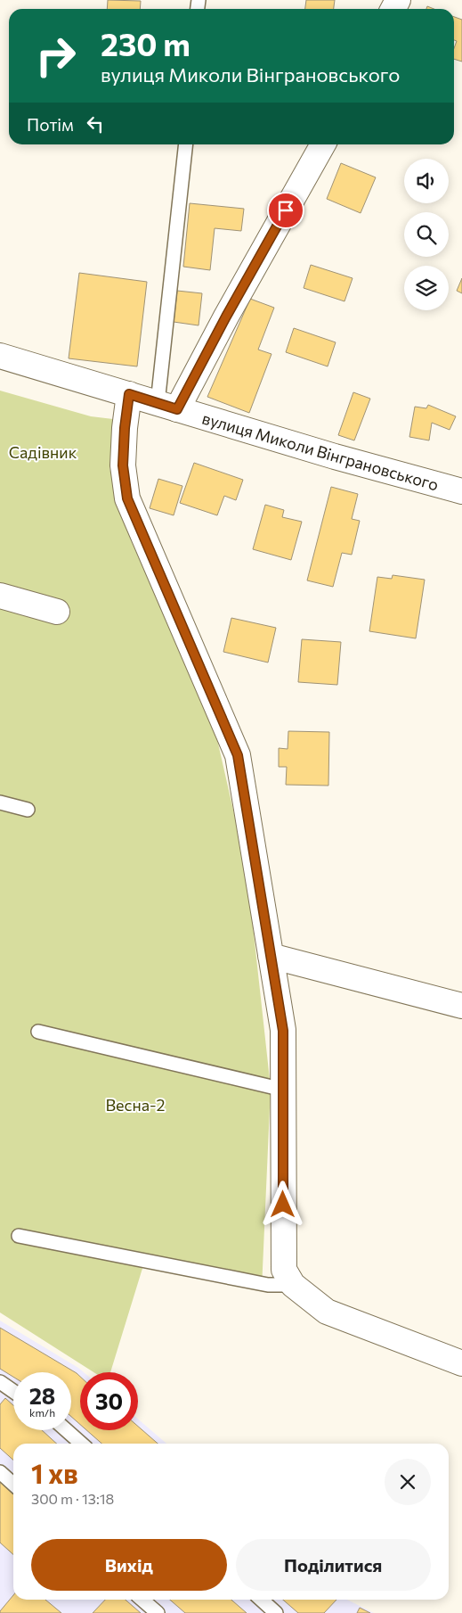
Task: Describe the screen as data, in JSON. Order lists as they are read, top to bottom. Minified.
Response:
{"streets":{"street":["вулиця Миколи Вінграновського"]},"parks":["Садівник","Весна-2"],"page":{"turn":["230 m","вулиця Миколи Вінграновського"],"then":"Потім","speed":"28 km/h","limit":"30","heading":["1 хв","300 m · 13:18"],"buttons":["Вихід","Поділитися"]}}
